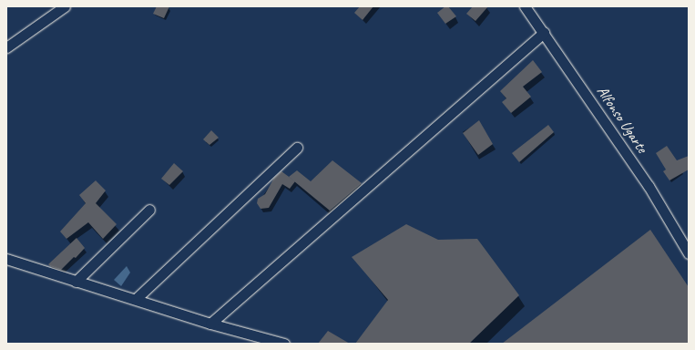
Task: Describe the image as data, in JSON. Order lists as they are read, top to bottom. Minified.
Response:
{"streets":{"street":["Alfonso Ugarte"]}}
